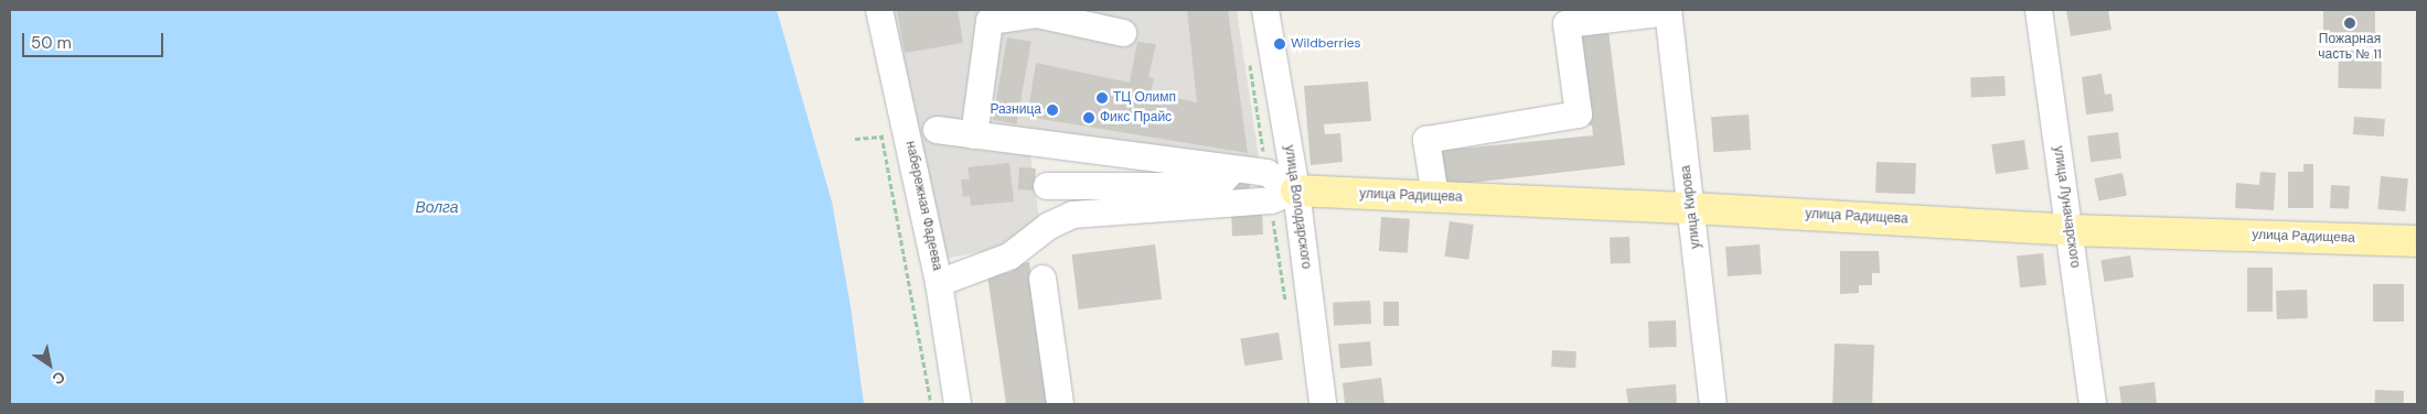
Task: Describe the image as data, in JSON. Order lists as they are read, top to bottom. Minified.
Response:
{"streets":{"main road":["улица Радищева"],"street":["набережная Фадеева","улица Володарского","улица Кирова","улица Луначарского"]},"crossings":[["улица Радищева","улица Володарского"],["улица Радищева","улица Кирова"],["улица Радищева","улица Луначарского"]],"water":["Волга"],"places":["Пожарная часть № 11","Wildberries","ТЦ Олимп","Разница","Фикс Прайс"],"scale_bar":"50 m","north":"bottom right"}
